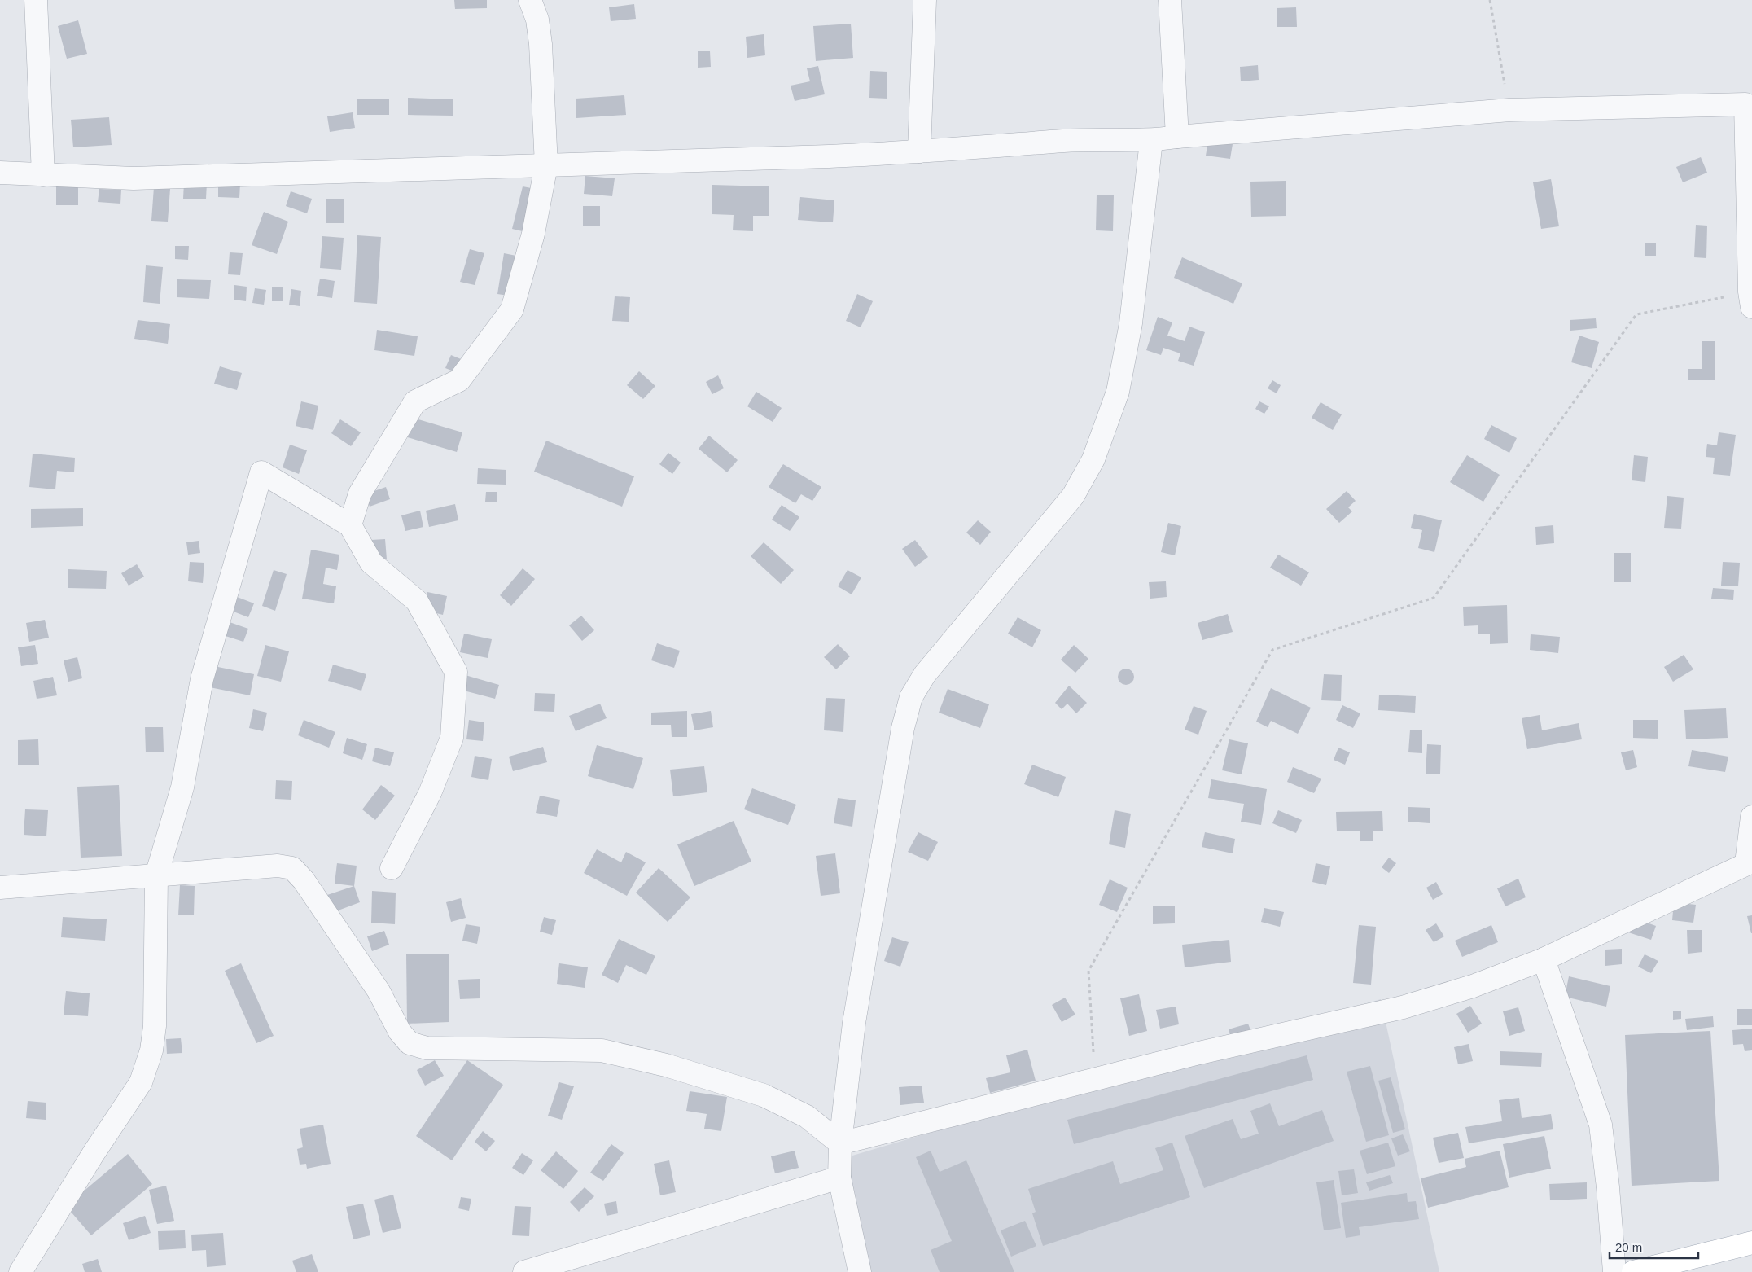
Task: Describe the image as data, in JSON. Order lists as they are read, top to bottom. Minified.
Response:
{"scale_bar":"20 m"}
